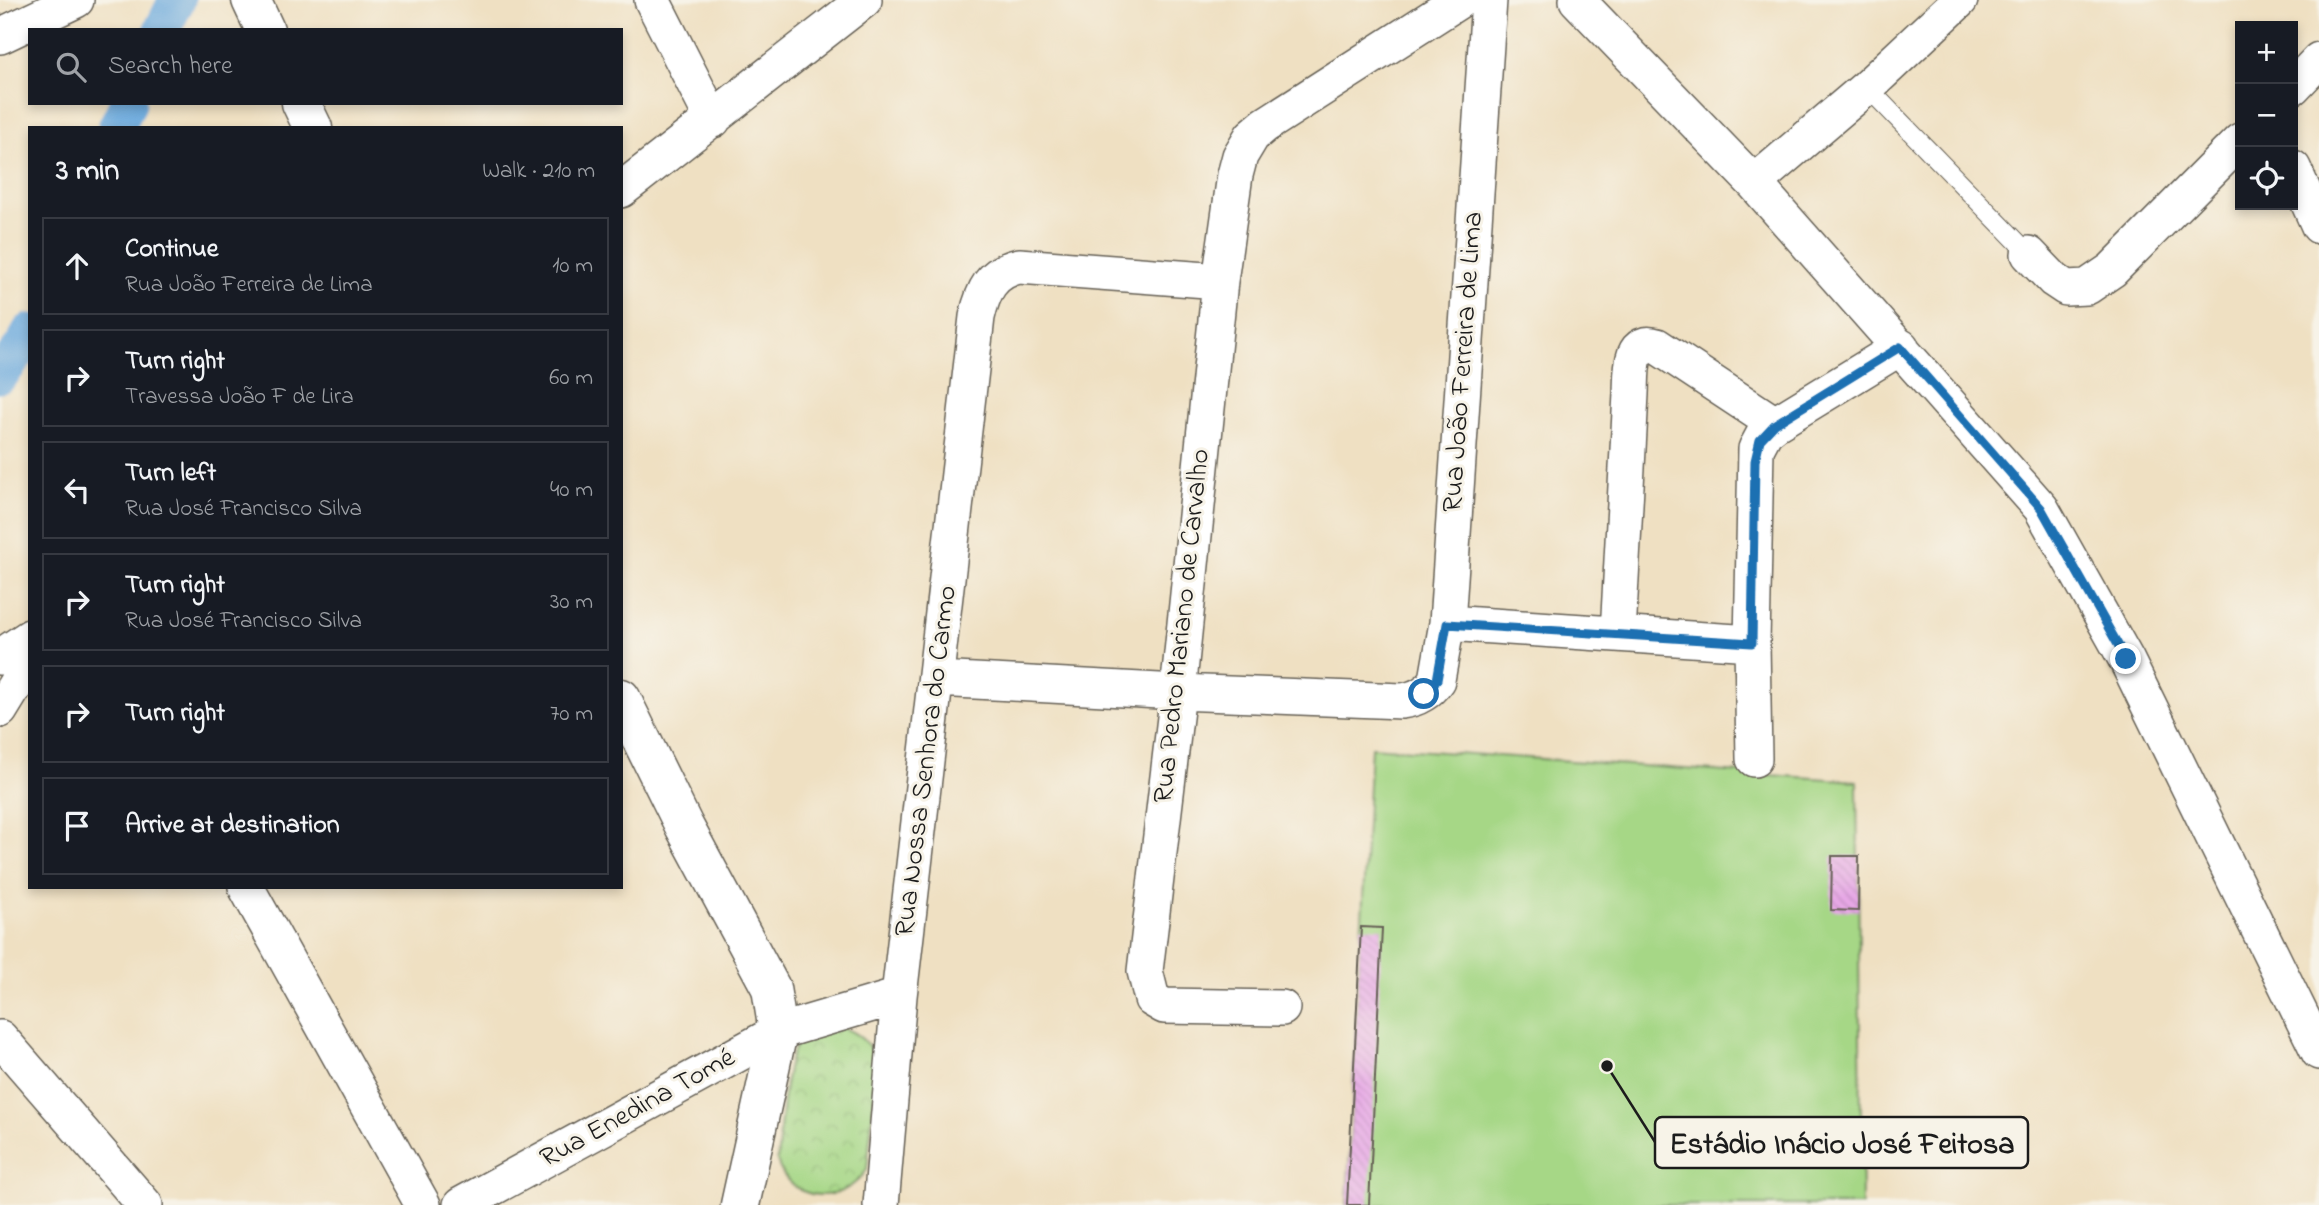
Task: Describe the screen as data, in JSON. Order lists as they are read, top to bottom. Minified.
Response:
{"streets":{"street":["Rua João Ferreira de Lima","Rua Pedro Mariano de Carvalho","Rua Nossa Senhora do Carmo","Rua Enedina Tomé"]},"crossings":[["Rua João Ferreira de Lima","Rua Pedro Mariano de Carvalho"],["Rua Pedro Mariano de Carvalho","Rua Nossa Senhora do Carmo"],["Rua Nossa Senhora do Carmo","Rua Enedina Tomé"]],"places":["Estádio Inácio José Feitosa"],"page":{"map_buttons":["+","−"],"search":"Search here","heading":["3 min","Walk · 210 m"],"list":[["Continue","Rua João Ferreira de Lima","10 m"],["Turn right","Travessa João F de Lira","60 m"],["Turn left","Rua José Francisco Silva","40 m"],["Turn right","Rua José Francisco Silva","30 m"],["Turn right","70 m"],"Arrive at destination"]}}
